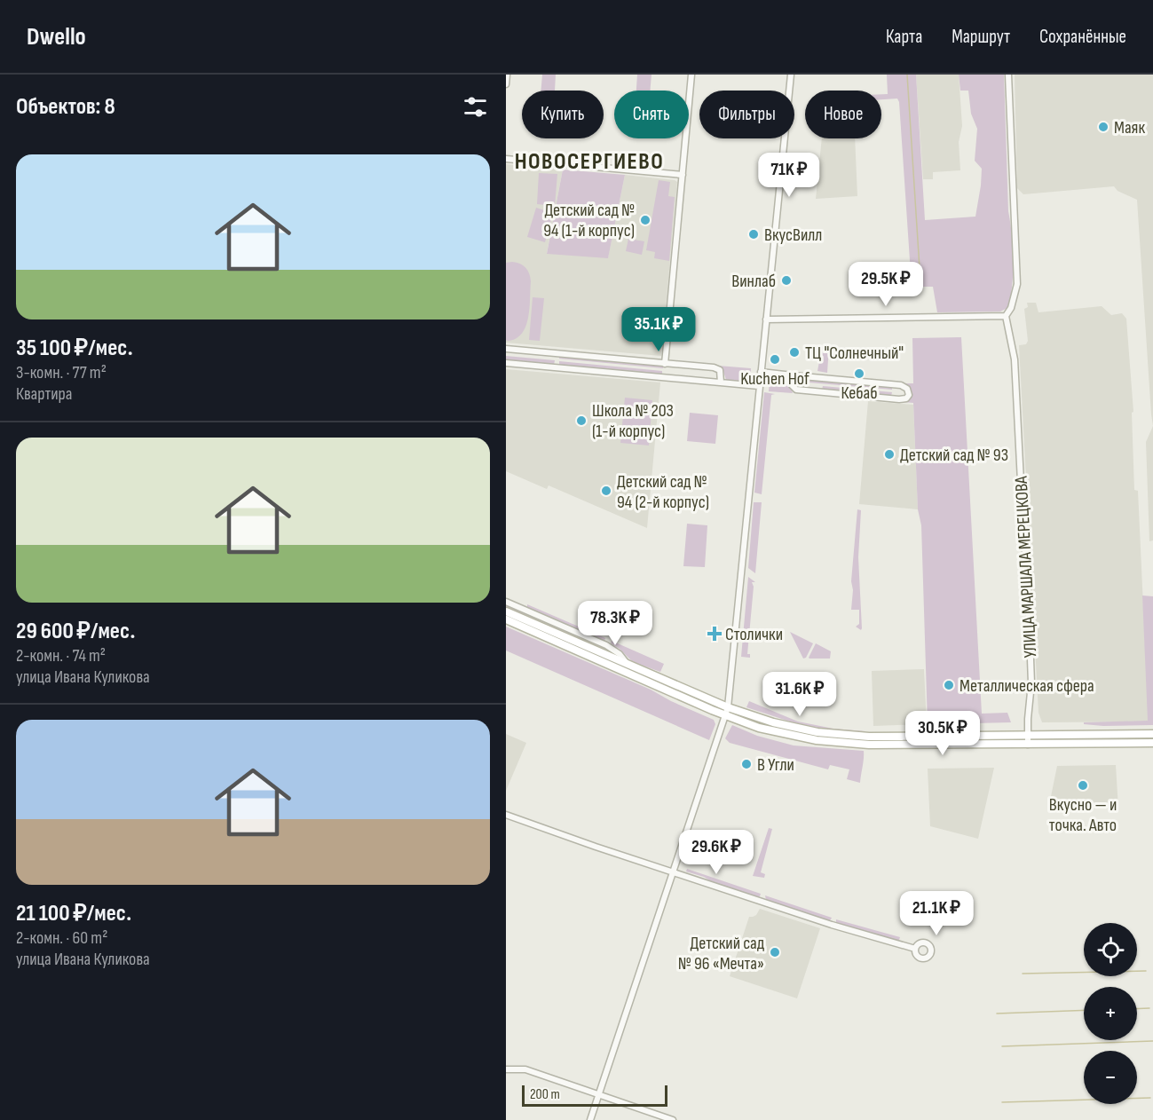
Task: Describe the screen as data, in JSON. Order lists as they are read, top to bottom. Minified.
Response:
{"streets":{"street":["УЛИЦА МАРШАЛА МЕРЕЦКОВА"]},"districts":["НОВОСЕРГИЕВО"],"places":{"other":["Маяк","Детский сад № 94 (1-й корпус)","ВкусВилл","Винлаб","ТЦ \"Солнечный\"","Kuchen Hof","Кебаб","Школа № 203 (1-й корпус)","Детский сад № 93","Детский сад № 94 (2-й корпус)","Металлическая сфера","В Угли","Вкусно — и точка. Авто","Детский сад № 96 «Мечта»"],"health":["Столички"]},"scale_bar":"200 m","page":{"header":"Dwello","nav":["Карта","Маршрут","Сохранённые"],"heading":"Объектов: 8","chip":["Купить","Снять","Фильтры","Новое"],"list":[{"name":"35 100 ₽/мес.","note":"3-комн. · 77 m² · Квартира"},{"name":"29 600 ₽/мес.","note":"2-комн. · 74 m² · улица Ивана Куликова"},{"name":"21 100 ₽/мес.","note":"2-комн. · 60 m² · улица Ивана Куликова"}],"price":["71K ₽","29.5K ₽","35.1K ₽","78.3K ₽","31.6K ₽","30.5K ₽","29.6K ₽","21.1K ₽"],"map_buttons":["+","−"],"scale":"200 m"}}
